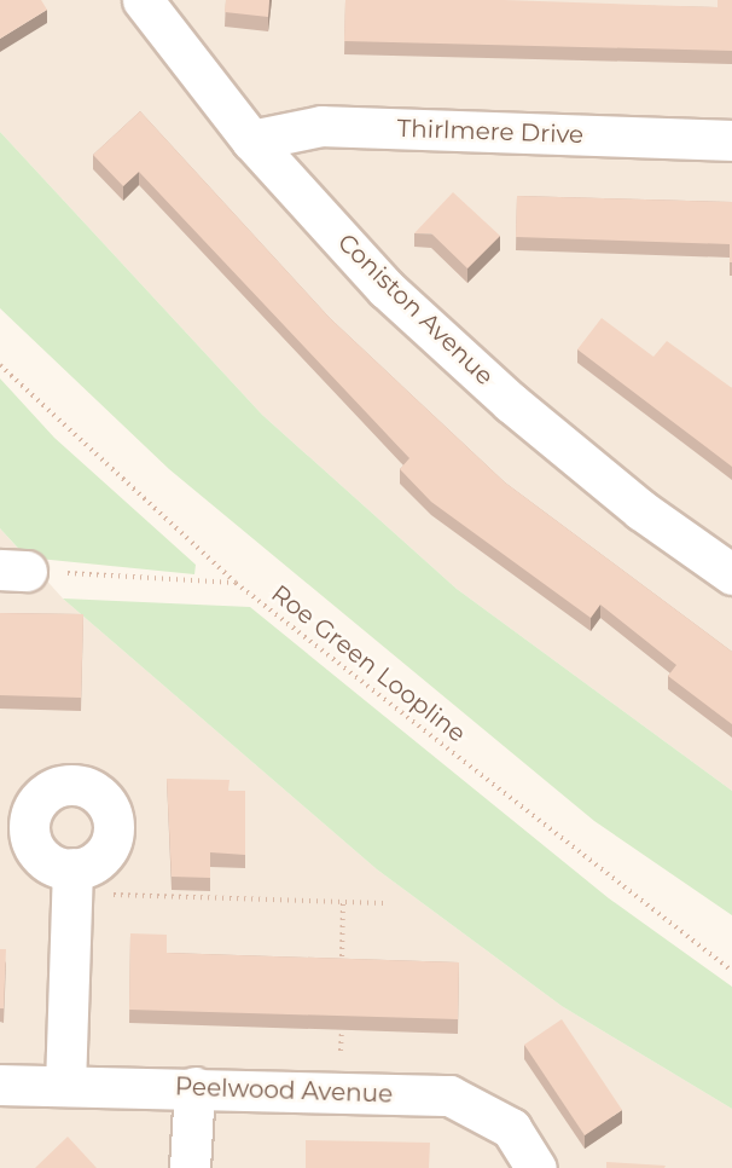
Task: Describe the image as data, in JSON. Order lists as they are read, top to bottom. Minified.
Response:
{"streets":{"street":["Thirlmere Drive","Coniston Avenue","Peelwood Avenue"],"path":["Roe Green Loopline"]},"crossings":[["Thirlmere Drive","Coniston Avenue"]]}
